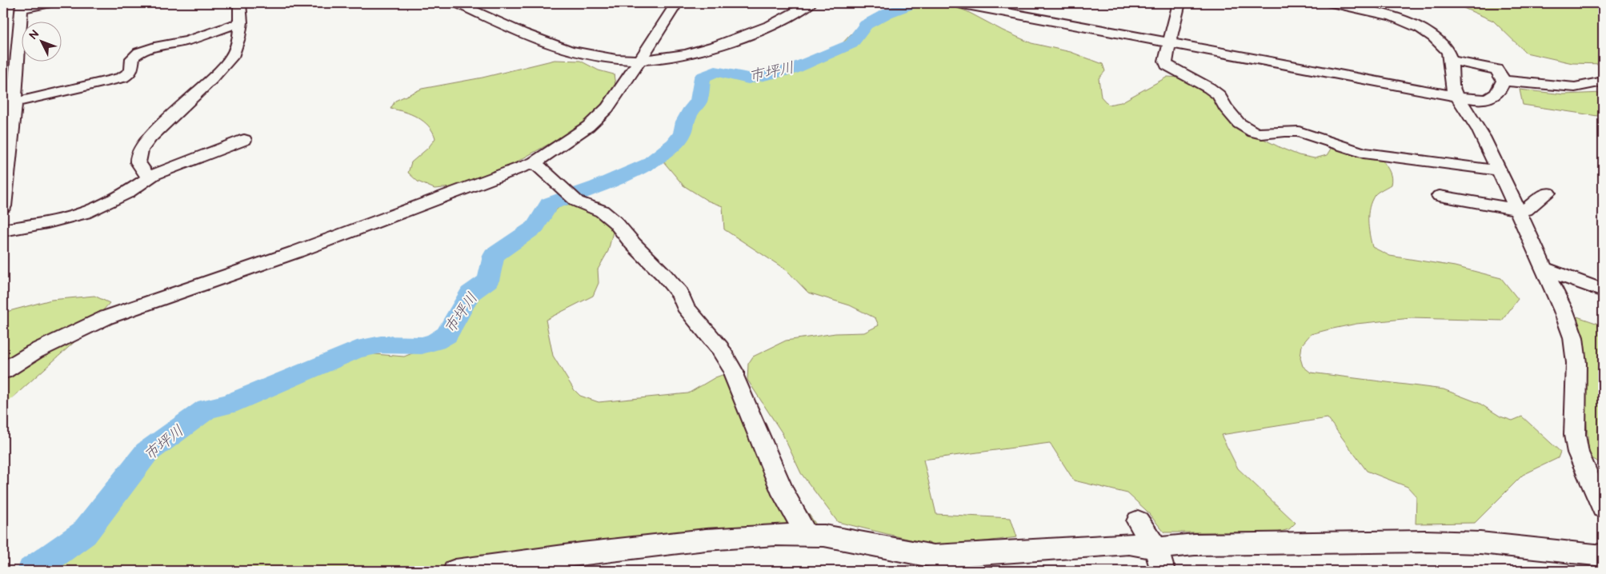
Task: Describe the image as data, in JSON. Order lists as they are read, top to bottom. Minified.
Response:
{"water":["市坪川"],"north":"top left"}
